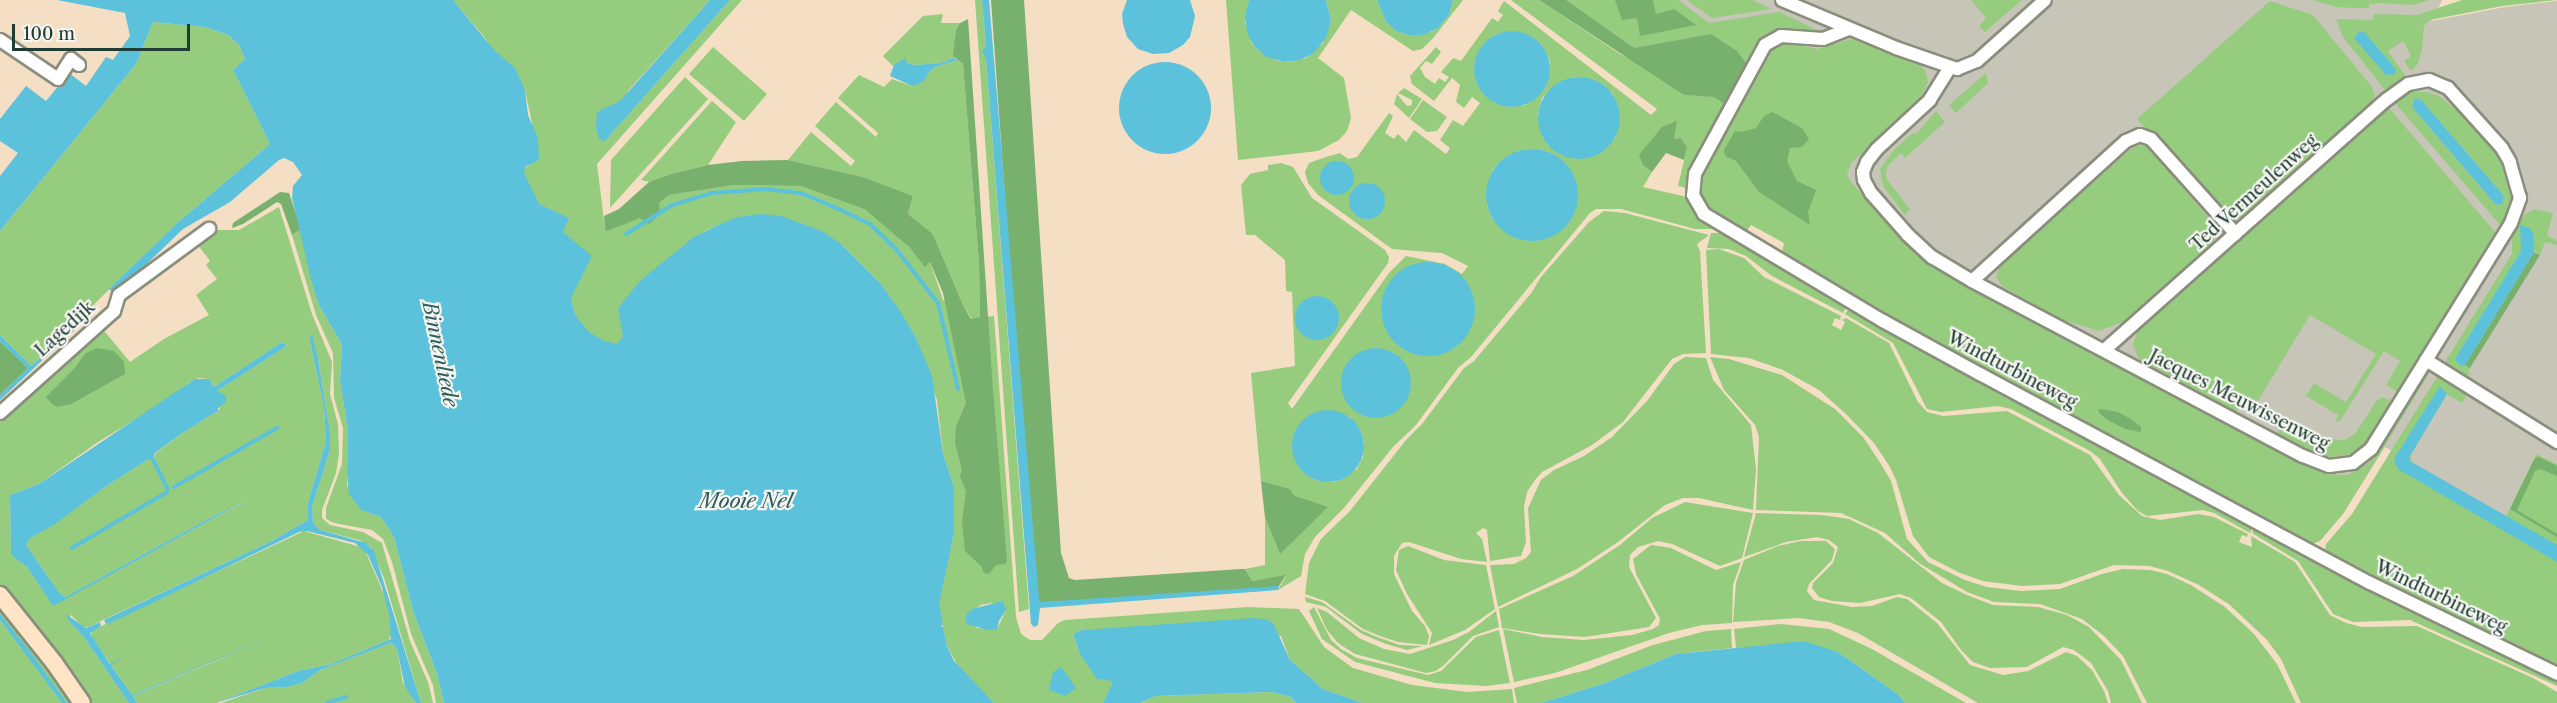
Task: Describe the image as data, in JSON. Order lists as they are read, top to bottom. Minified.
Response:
{"streets":{"street":["Ted Vermeulenweg","Lagedijk","Windturbineweg","Jacques Meuwissenweg"]},"crossings":[["Ted Vermeulenweg","Jacques Meuwissenweg"]],"water":["Binnenliede","Mooie Nel"],"scale_bar":"100 m"}
